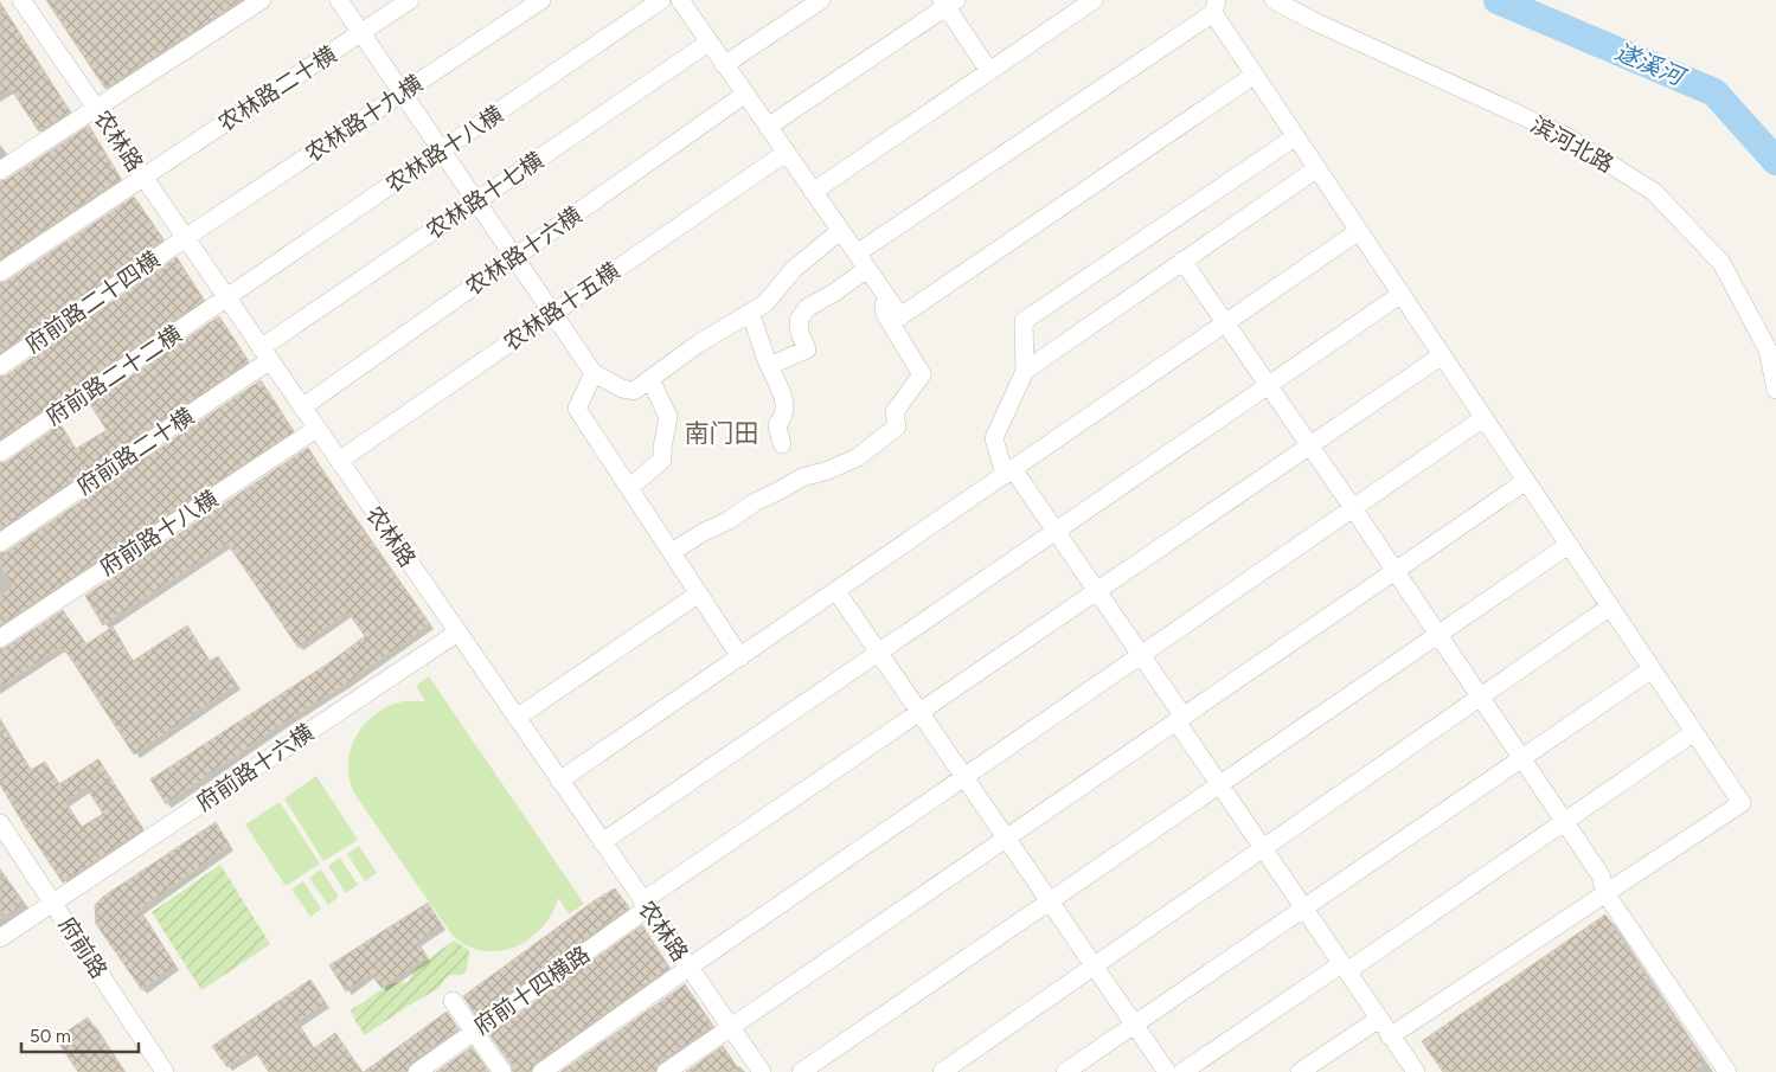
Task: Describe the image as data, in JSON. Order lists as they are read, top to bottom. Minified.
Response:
{"streets":{"street":["农林路二十横","农林路十九横","农林路","滨河北路","农林路十八横","农林路十七横","农林路十六横","府前路二十四横","农林路十五横","府前路二十二横","府前路二十横","府前路十八横","府前路十六横","府前路","府前十四横路"]},"crossings":[["农林路二十横","农林路"],["农林路十九横","农林路"],["农林路十九横","府前路二十四横"],["农林路","农林路十八横"],["农林路","农林路十七横"],["农林路","农林路十六横"],["农林路","府前路二十四横"],["农林路","农林路十五横"],["农林路","府前路二十二横"],["农林路","府前路二十横"],["农林路","府前路十八横"],["农林路","府前路十六横"],["农林路","府前十四横路"],["农林路十八横","府前路二十二横"],["农林路十七横","府前路二十横"],["府前路十六横","府前路"]],"districts":["南门田"],"water":["遂溪河"],"scale_bar":"50 m"}
